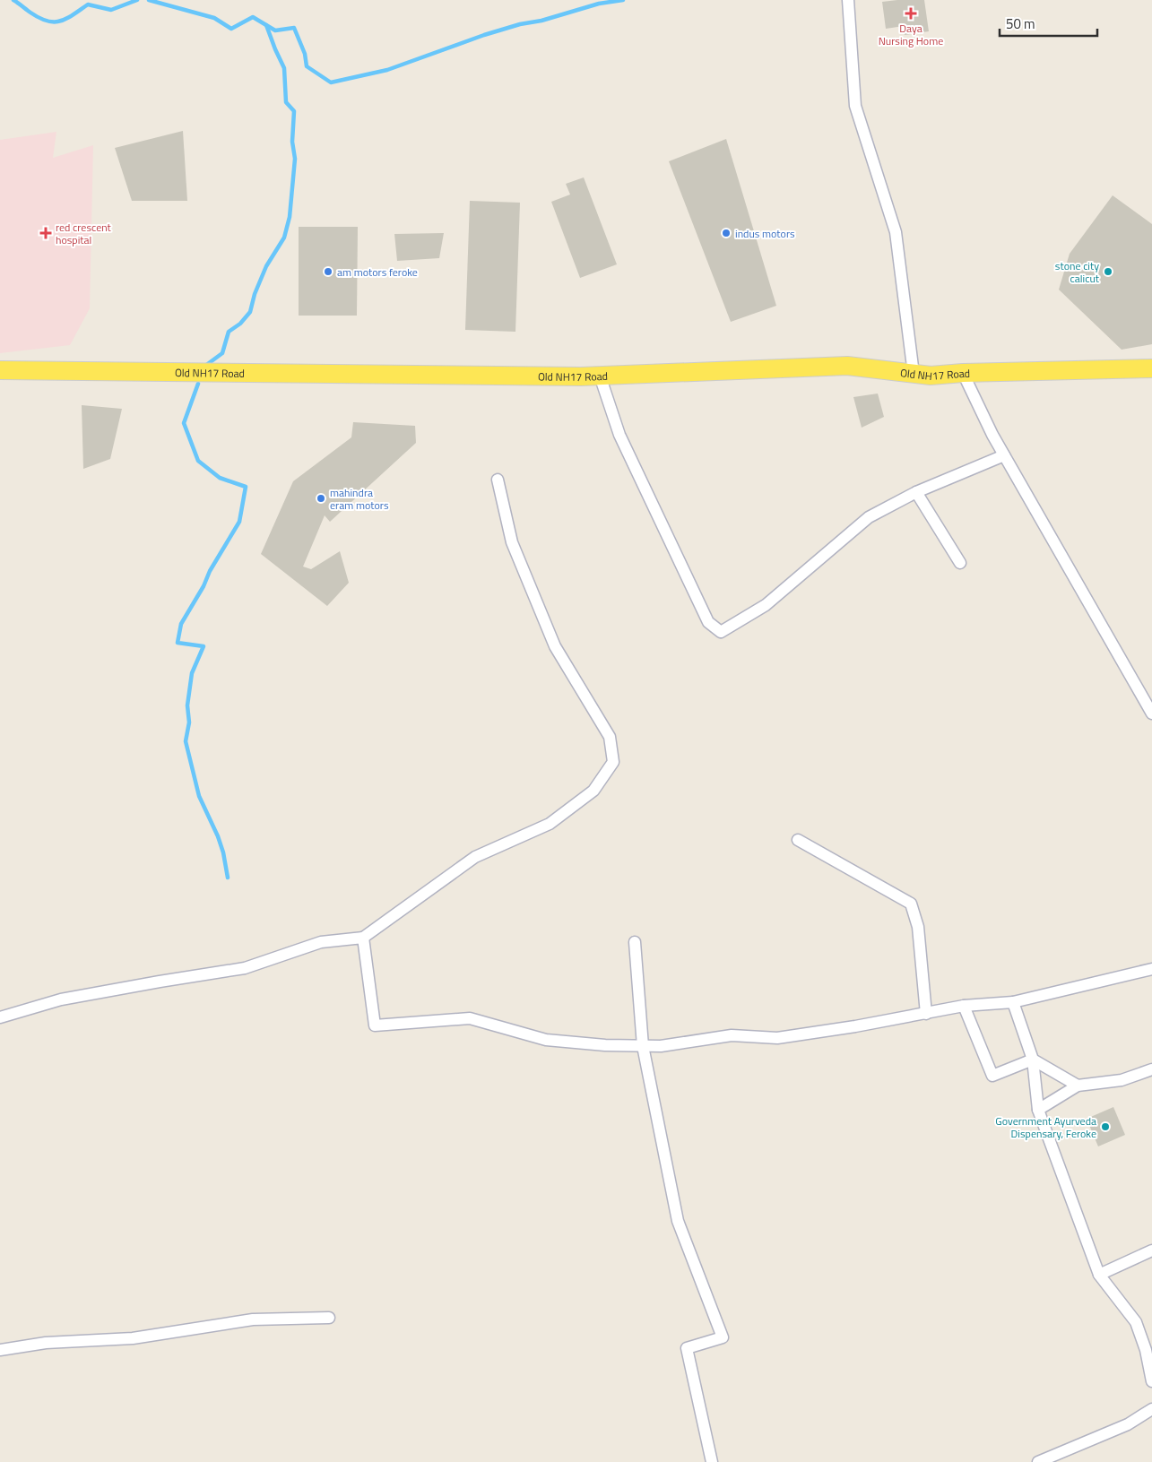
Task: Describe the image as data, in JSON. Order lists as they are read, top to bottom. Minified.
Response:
{"streets":{"main road":["Old NH17 Road"]},"places":{"health":["Daya Nursing Home","red crescent hospital"],"other":["indus motors","am motors feroke","stone city calicut","mahindra eram motors","Government Ayurveda Dispensary, Feroke"]},"scale_bar":"50 m"}
